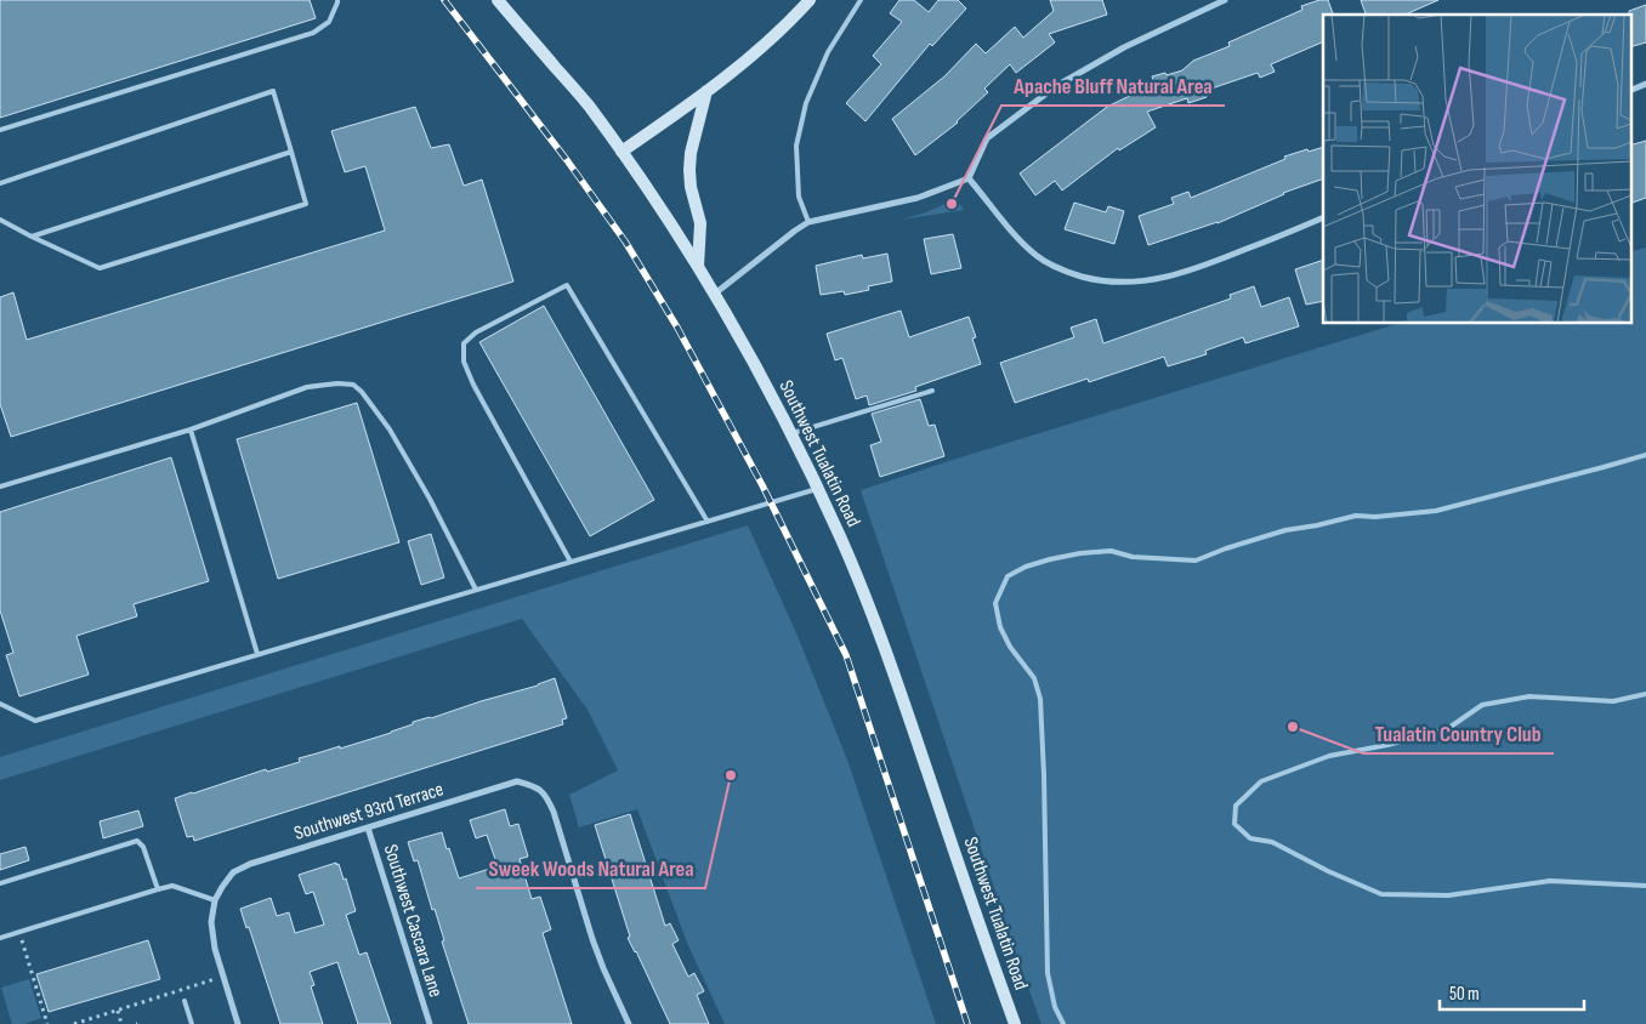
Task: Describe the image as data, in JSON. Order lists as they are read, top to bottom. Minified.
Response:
{"streets":{"main road":["Southwest Tualatin Road"],"street":["Southwest 93rd Terrace","Southwest Cascara Lane"]},"crossings":[["Southwest 93rd Terrace","Southwest Cascara Lane"]],"places":["Apache Bluff Natural Area","Tualatin Country Club","Sweek Woods Natural Area"],"scale_bar":"50 m"}
